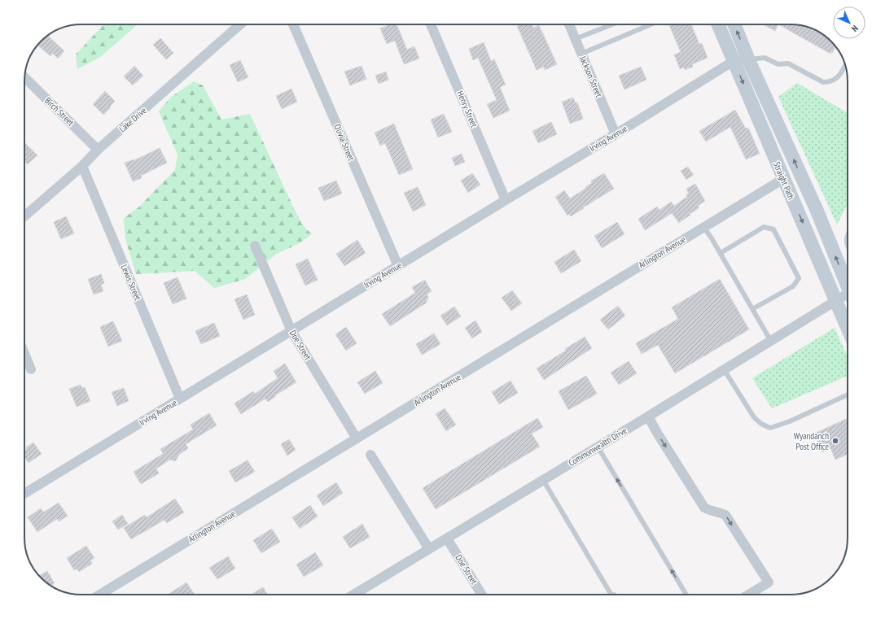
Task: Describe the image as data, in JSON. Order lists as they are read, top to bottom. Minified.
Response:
{"streets":{"main road":["Straight Path"],"street":["Jackson Street","Henry Street","Birch Street","Lake Drive","Irving Avenue","Olivia Street","Arlington Avenue","Lewis Street","Doe Street","Commonwealth Drive"]},"crossings":[["Jackson Street","Irving Avenue"],["Henry Street","Irving Avenue"],["Birch Street","Lake Drive"],["Lake Drive","Lewis Street"],["Irving Avenue","Olivia Street"],["Irving Avenue","Straight Path"],["Irving Avenue","Lewis Street"],["Irving Avenue","Doe Street"],["Straight Path","Arlington Avenue"],["Straight Path","Commonwealth Drive"],["Arlington Avenue","Doe Street"],["Doe Street","Commonwealth Drive"]],"places":["Wyandanch Post Office"],"north":"bottom right"}
